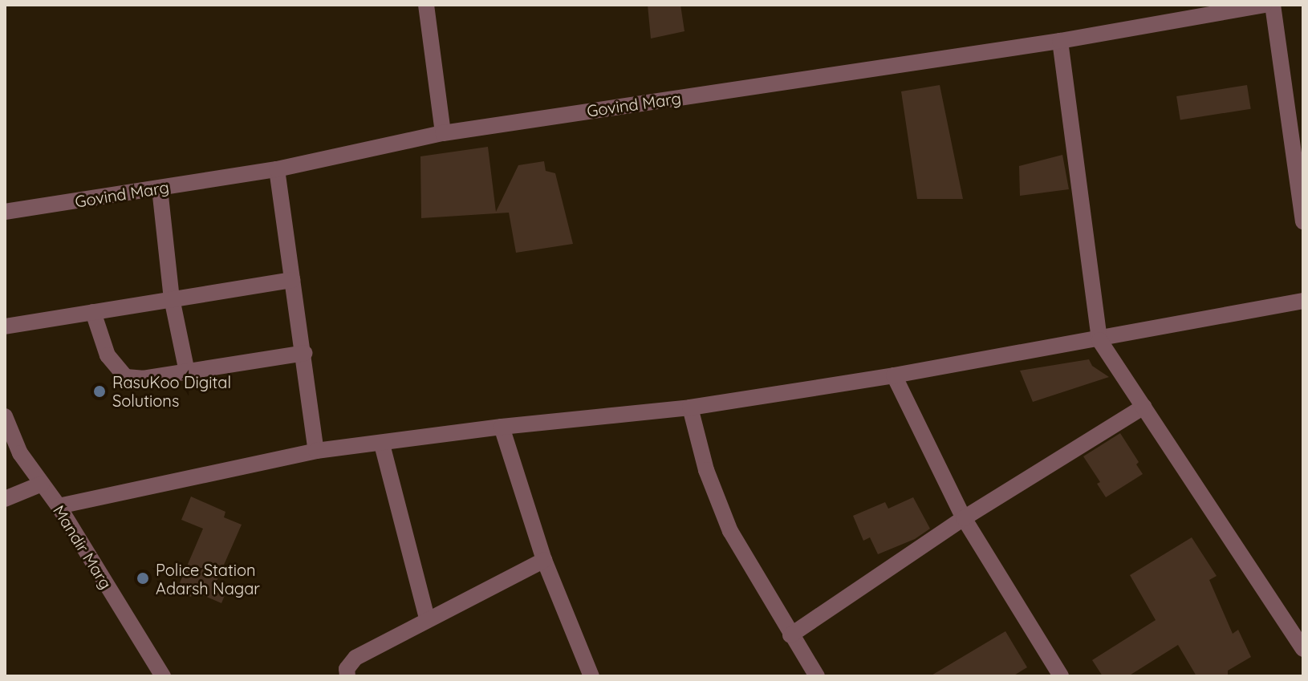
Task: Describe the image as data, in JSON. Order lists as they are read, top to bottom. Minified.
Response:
{"streets":{"street":["Govind Marg","Mandir Marg"]},"places":["RasuKoo Digital Solutions","Police Station Adarsh Nagar"]}
